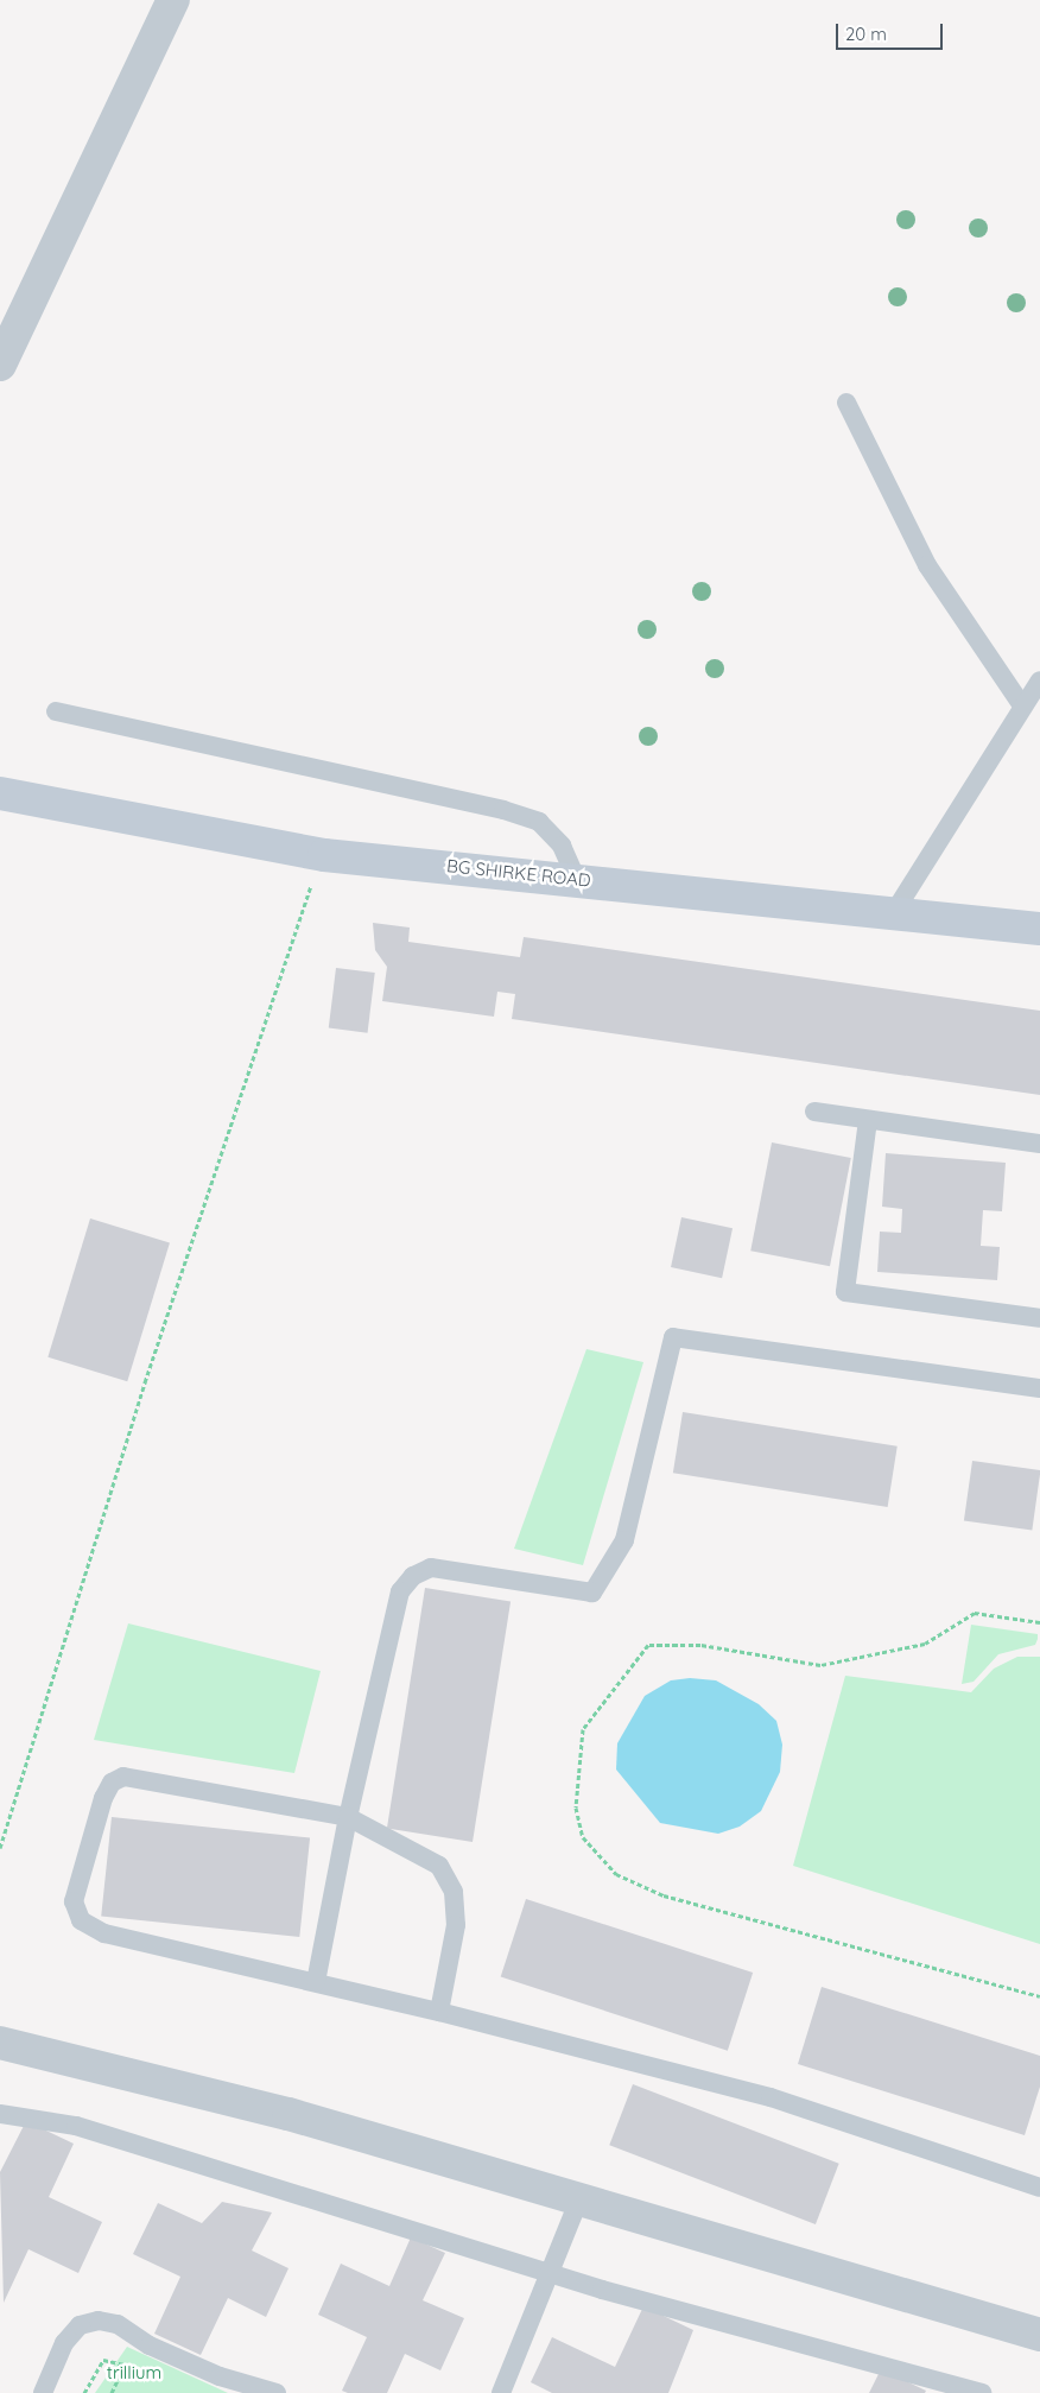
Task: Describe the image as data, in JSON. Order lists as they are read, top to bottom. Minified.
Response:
{"streets":{"street":["BG SHIRKE ROAD"]},"parks":["trillium"],"scale_bar":"20 m"}
